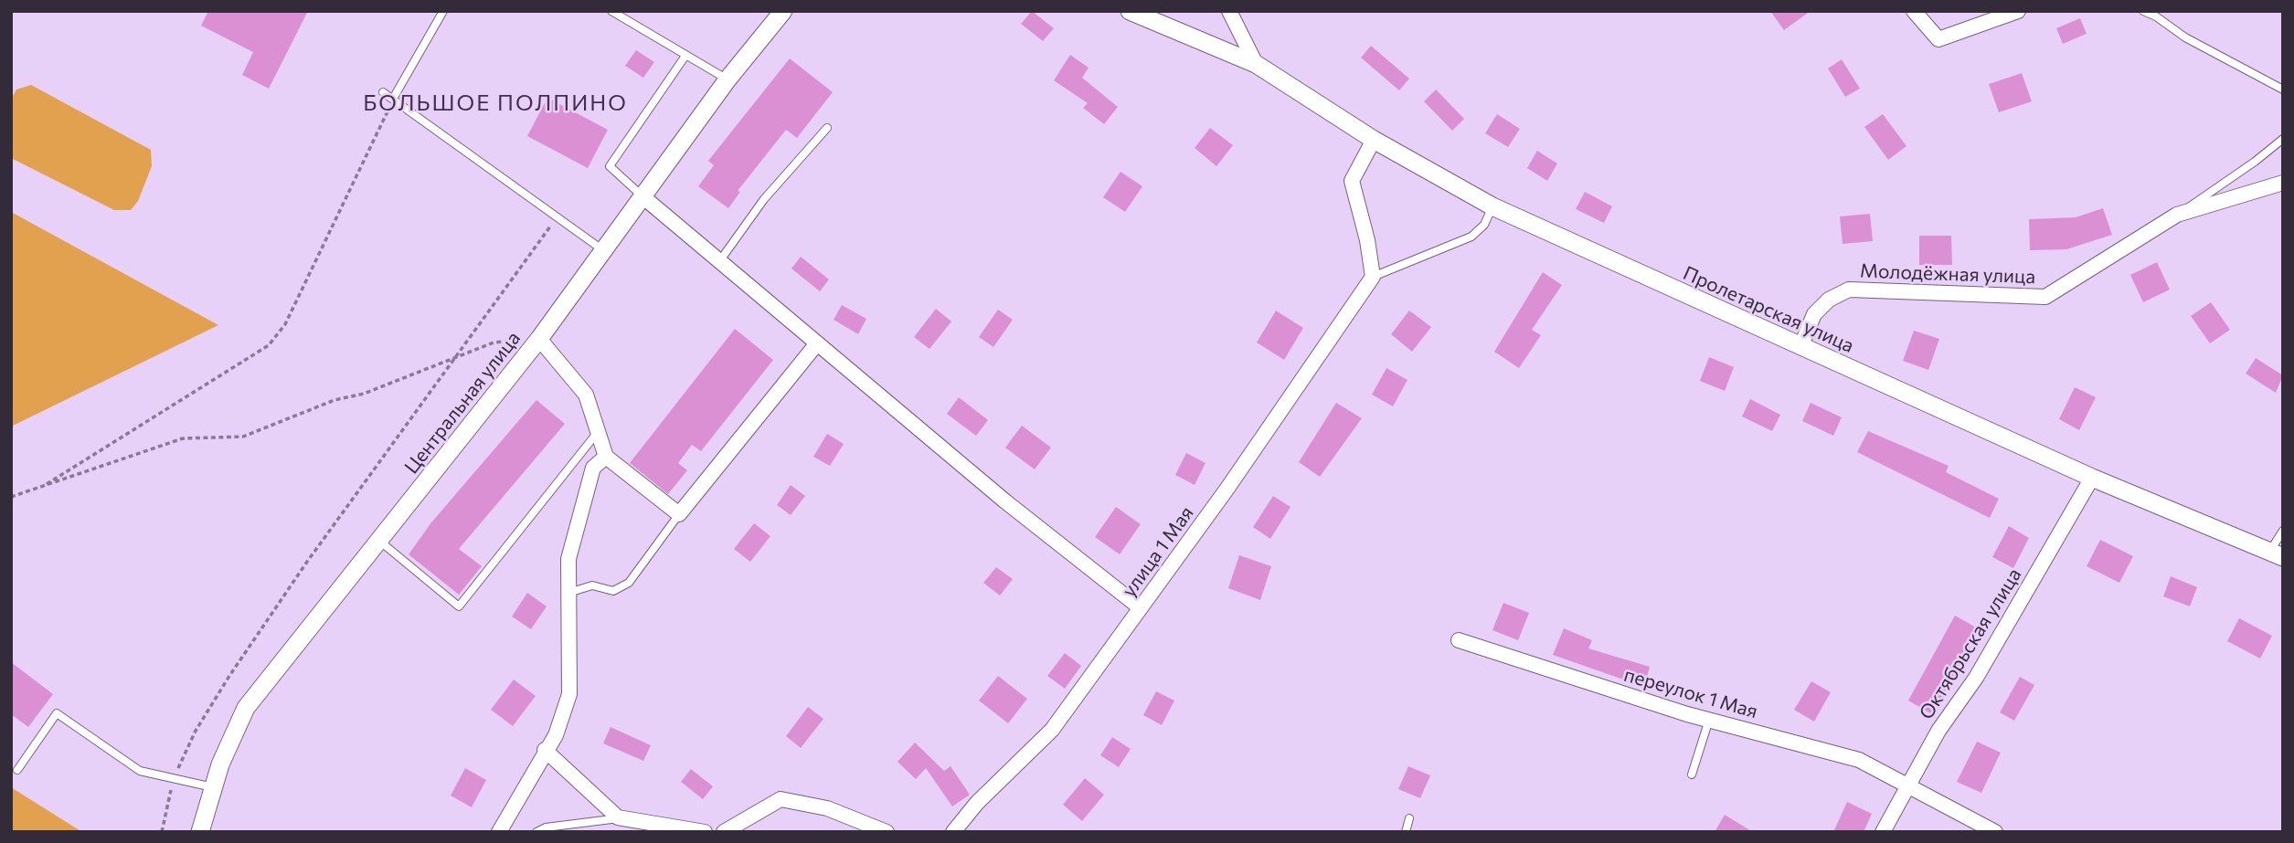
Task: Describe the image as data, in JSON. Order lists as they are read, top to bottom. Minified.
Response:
{"streets":{"street":["Молодёжная улица","Пролетарская улица","Центральная улица","улица 1 Мая","Октябрьская улица","переулок 1 Мая"]},"crossings":[["Молодёжная улица","Пролетарская улица"],["Пролетарская улица","Октябрьская улица"],["Октябрьская улица","переулок 1 Мая"]],"districts":["БОЛЬШОЕ ПОЛПИНО"]}
